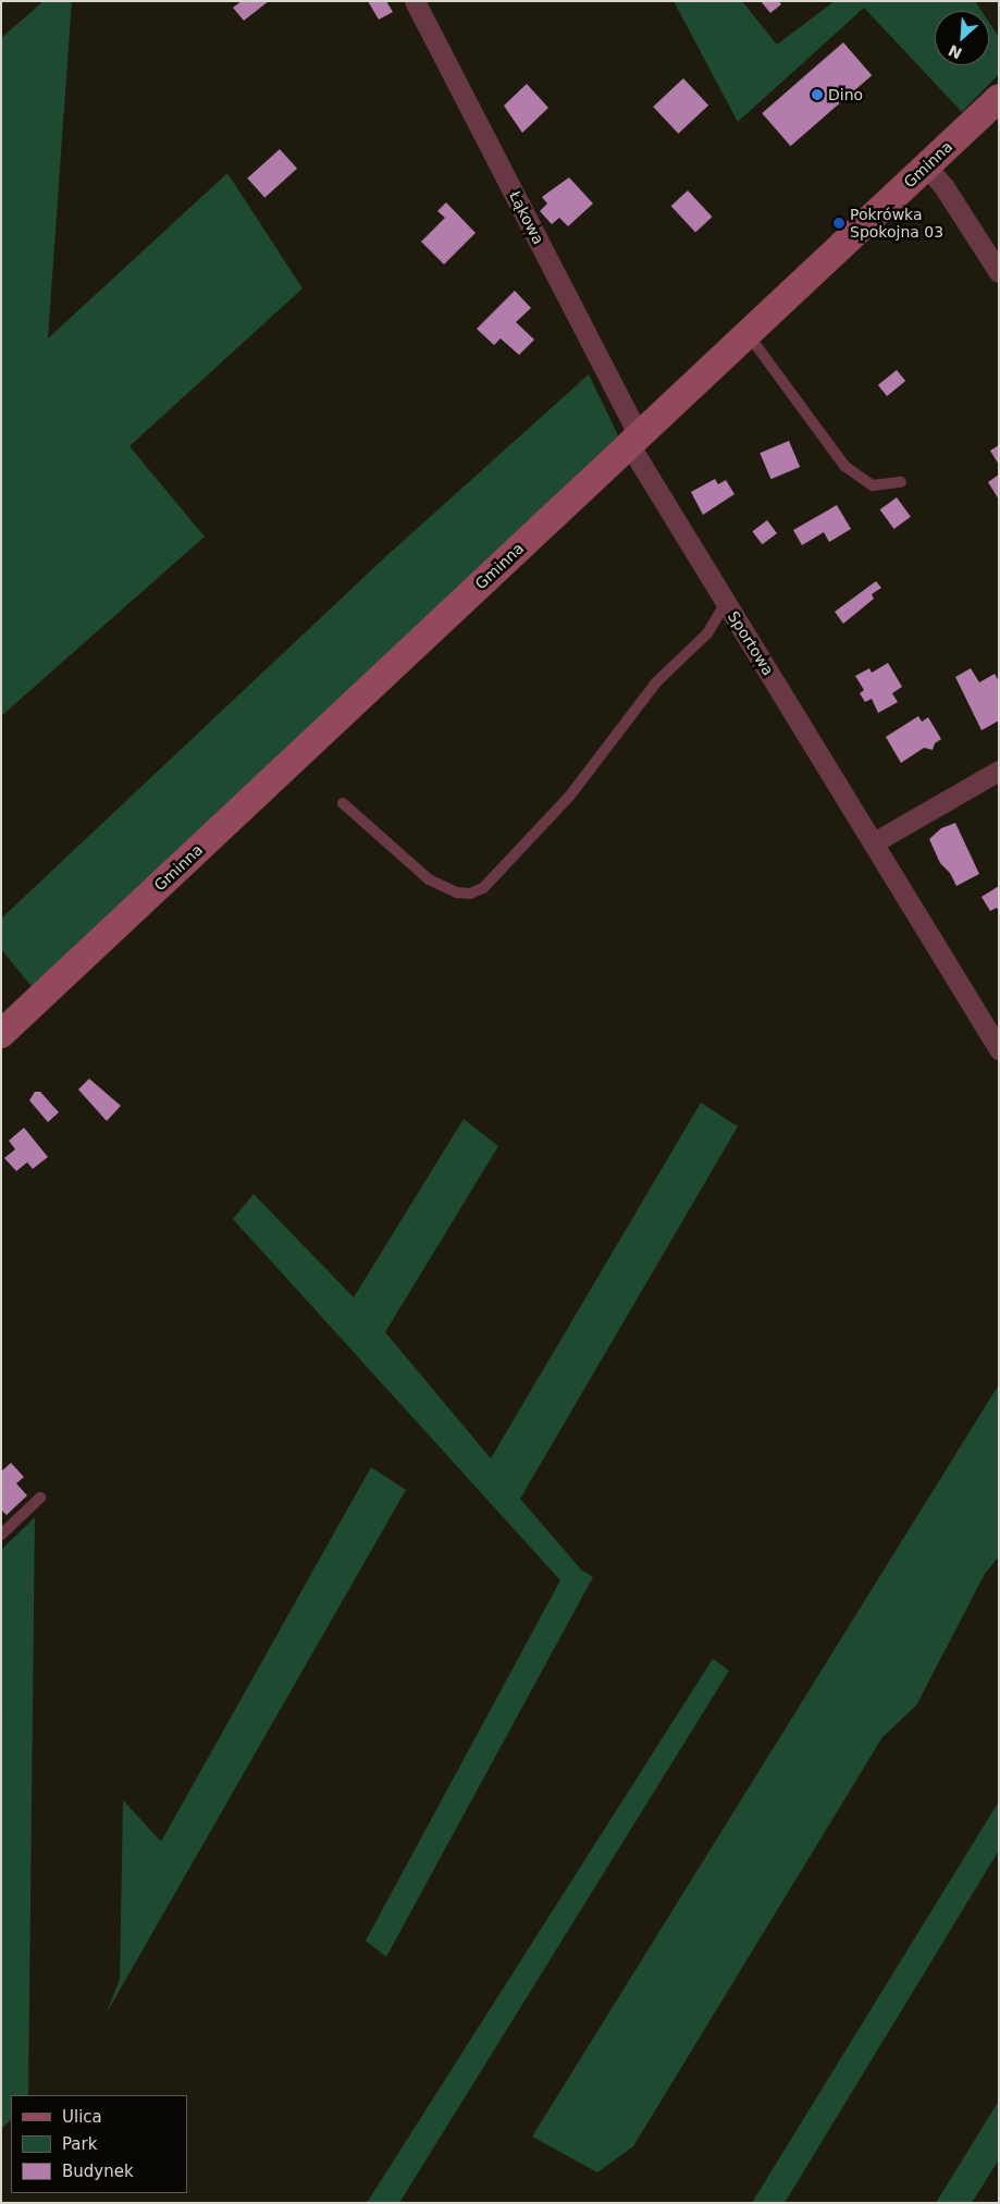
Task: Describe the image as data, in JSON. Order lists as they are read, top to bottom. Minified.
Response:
{"streets":{"main road":["Gminna"],"street":["Łąkowa","Sportowa"]},"crossings":[["Gminna","Łąkowa"],["Gminna","Sportowa"],["Łąkowa","Sportowa"]],"places":["Dino","Pokrówka Spokojna 03"],"legend":["Ulica","Park","Budynek"],"north":"bottom left"}
